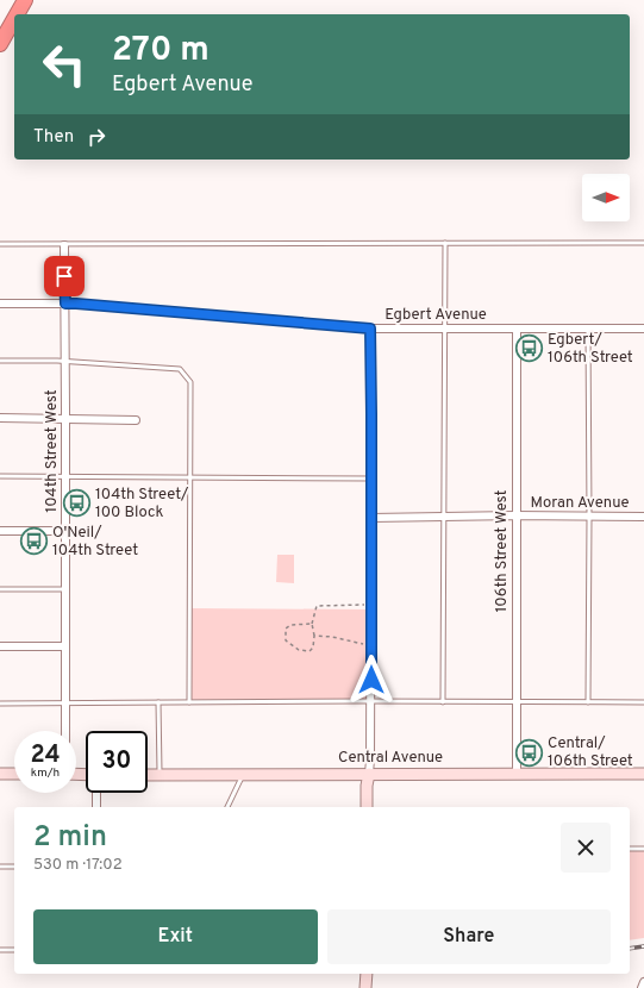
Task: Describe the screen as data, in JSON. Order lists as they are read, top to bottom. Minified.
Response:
{"streets":{"main road":["Central Avenue"],"street":["Egbert Avenue","104th Street West","Moran Avenue","106th Street West"]},"crossings":[["Egbert Avenue","104th Street West"],["Egbert Avenue","106th Street West"],["Moran Avenue","106th Street West"],["106th Street West","Central Avenue"]],"places":{"bus stop":["Egbert/ 106th Street","104th Street/ 100 Block","O'Neil/ 104th Street","Central/ 106th Street"]},"north":"right","page":{"turn":["270 m","Egbert Avenue"],"then":"Then","speed":"24 km/h","limit":"30","heading":["2 min","530 m · 17:02"],"buttons":["Exit","Share"]}}
